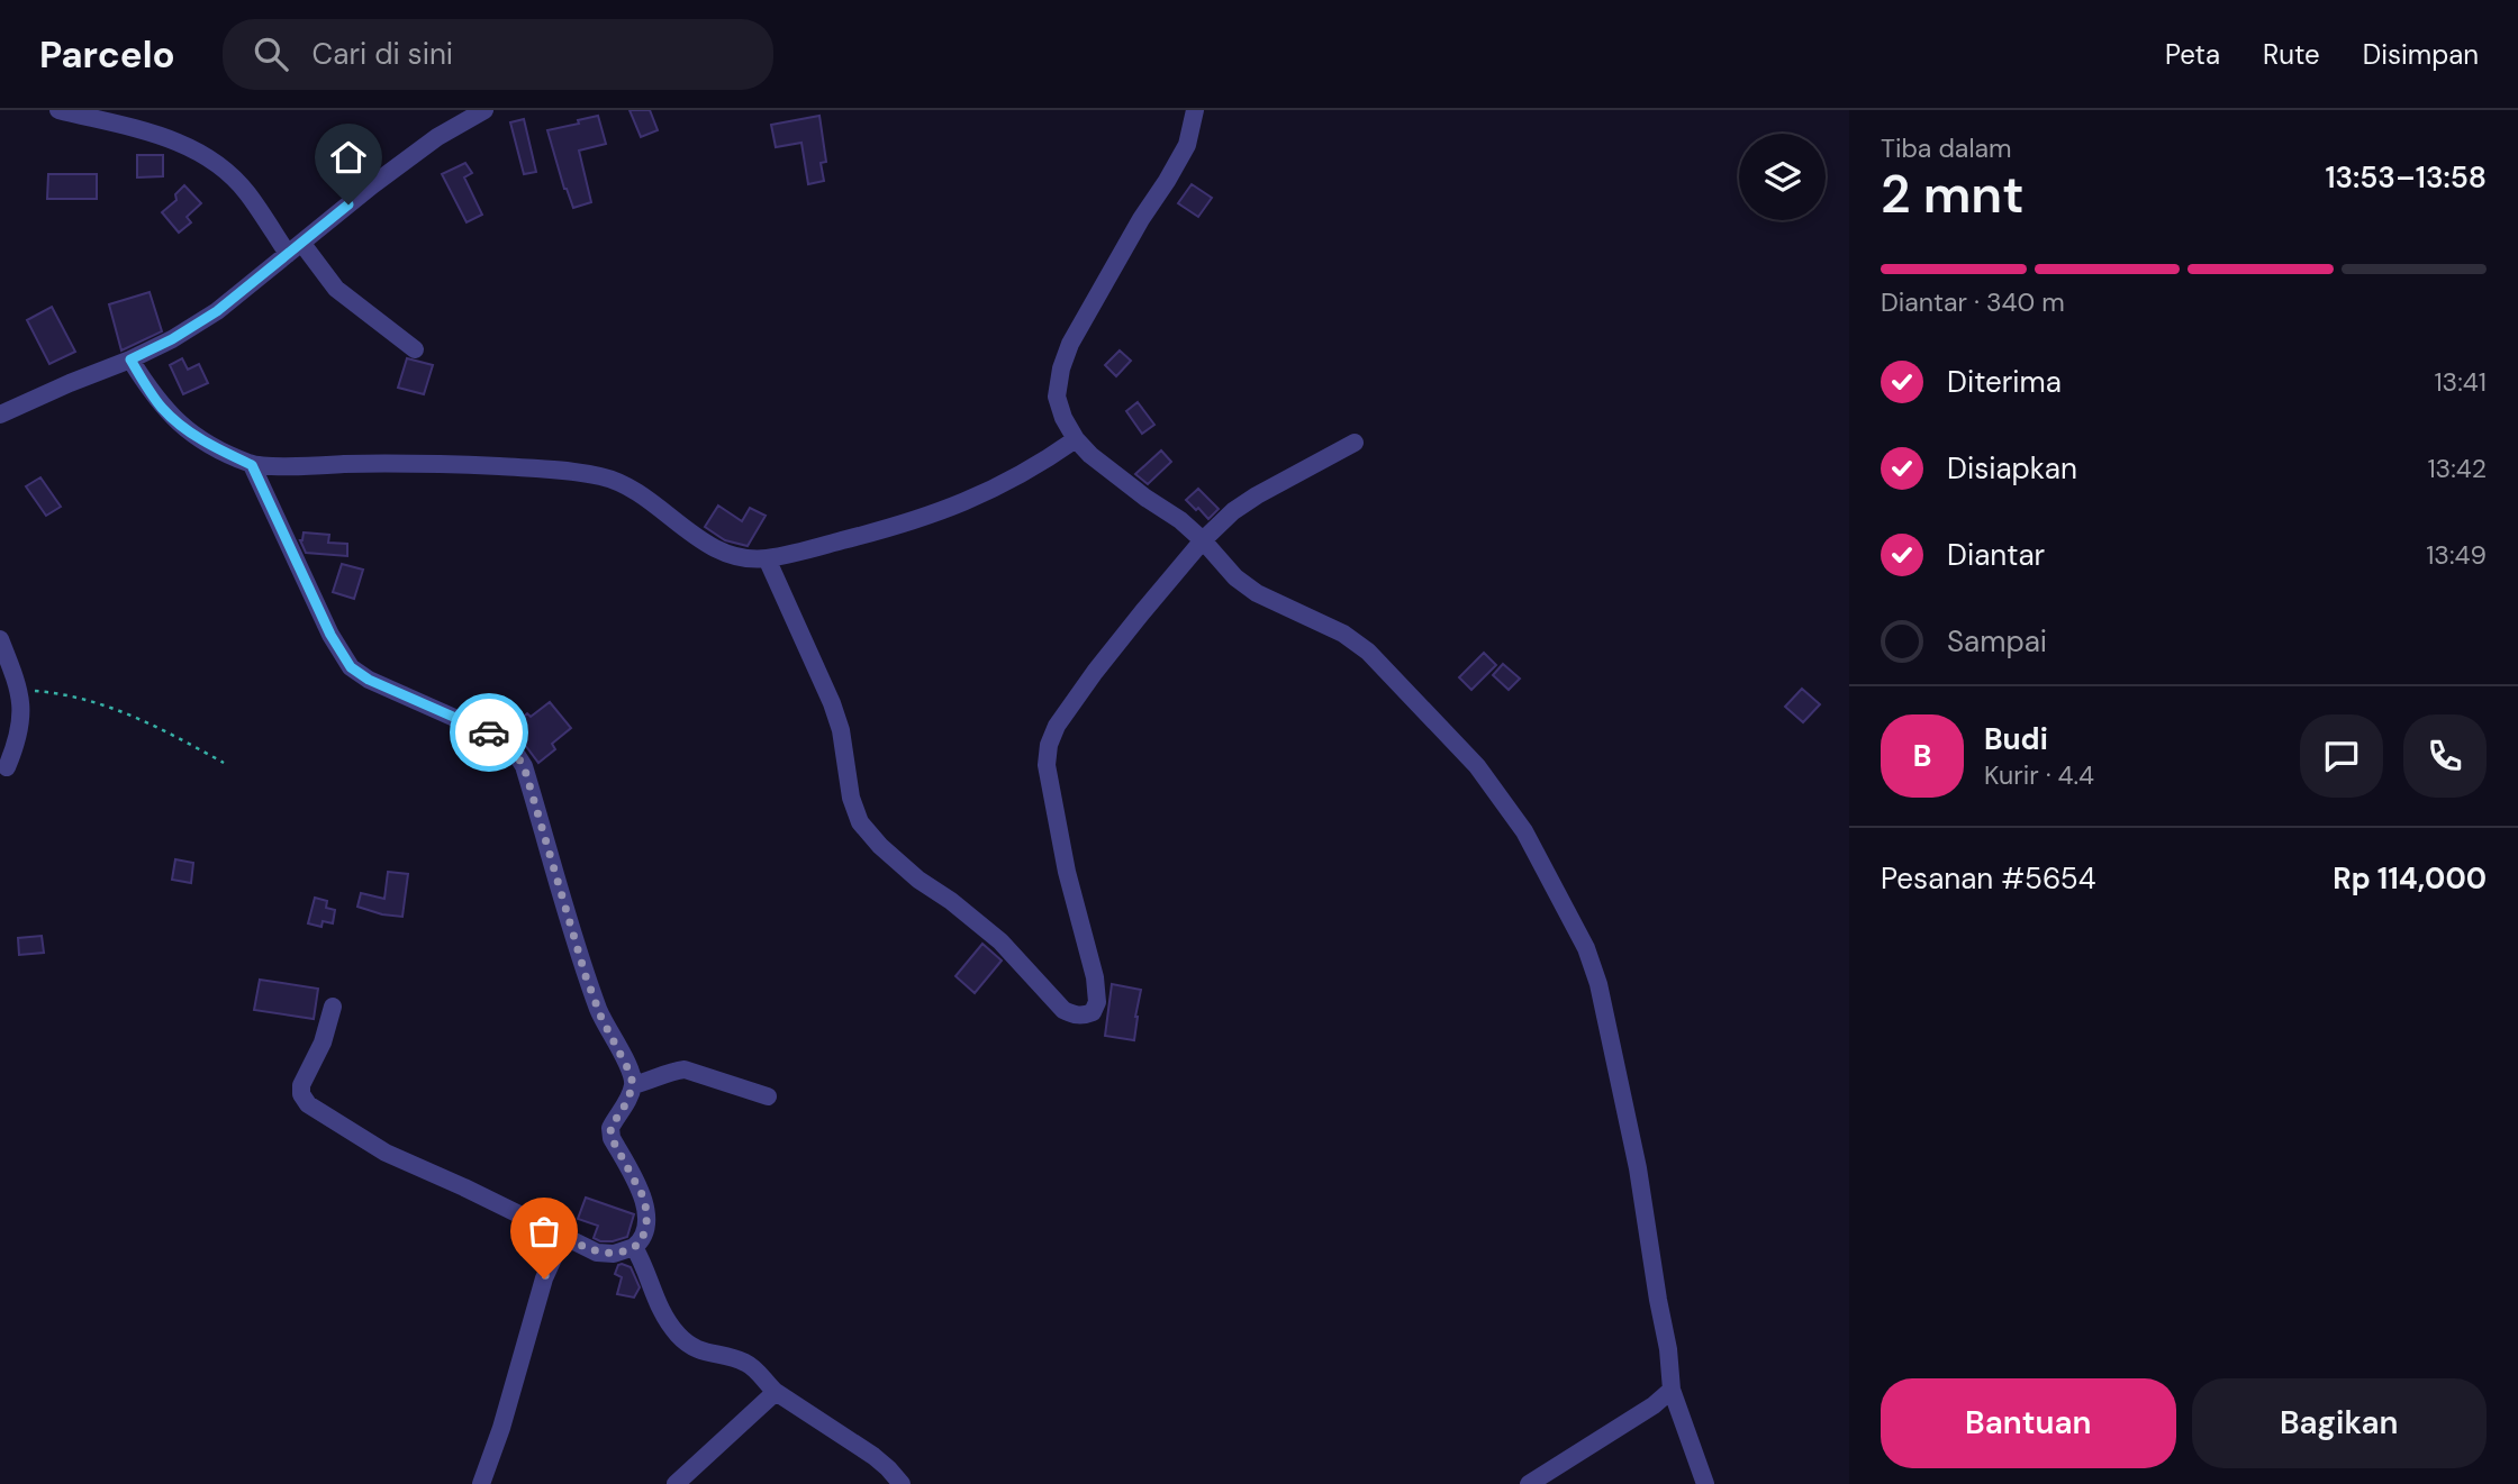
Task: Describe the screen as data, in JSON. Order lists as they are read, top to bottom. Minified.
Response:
{"page":{"header":"Parcelo","search":"Cari di sini","nav":["Peta","Rute","Disimpan"],"heading":["2 mnt","Tiba dalam","13:53–13:58"],"panel":["Budi","Kurir · 4.4","Pesanan #5654","Rp 114,000"],"bar":"Diantar · 340 m","list":[["Diterima","13:41"],["Disiapkan","13:42"],["Diantar","13:49"],"Sampai"],"round":"B","buttons":["Bantuan","Bagikan"]}}
